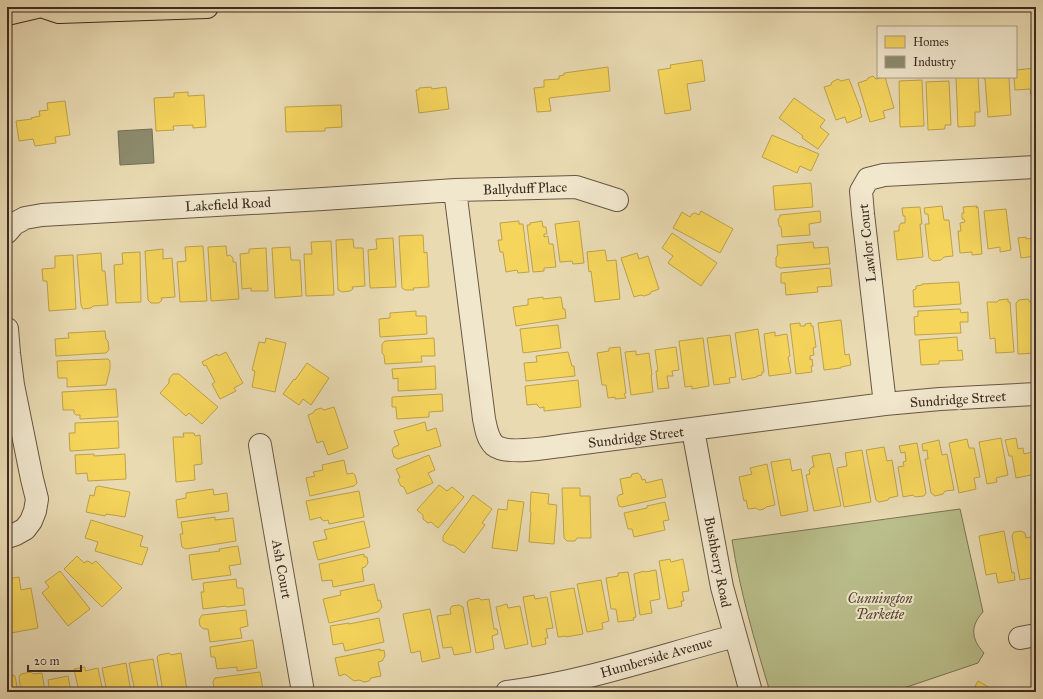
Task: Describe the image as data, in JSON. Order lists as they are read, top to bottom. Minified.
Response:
{"streets":{"street":["Ballyduff Place","Lakefield Road","Lawlor Court","Sundridge Street","Bushberry Road","Ash Court","Humberside Avenue"]},"crossings":[["Ballyduff Place","Lakefield Road"],["Ballyduff Place","Sundridge Street"],["Lakefield Road","Sundridge Street"],["Lawlor Court","Sundridge Street"],["Sundridge Street","Bushberry Road"],["Bushberry Road","Humberside Avenue"]],"parks":["Cunnington Parkette"],"legend":["Homes","Industry"],"scale_bar":"20 m"}
